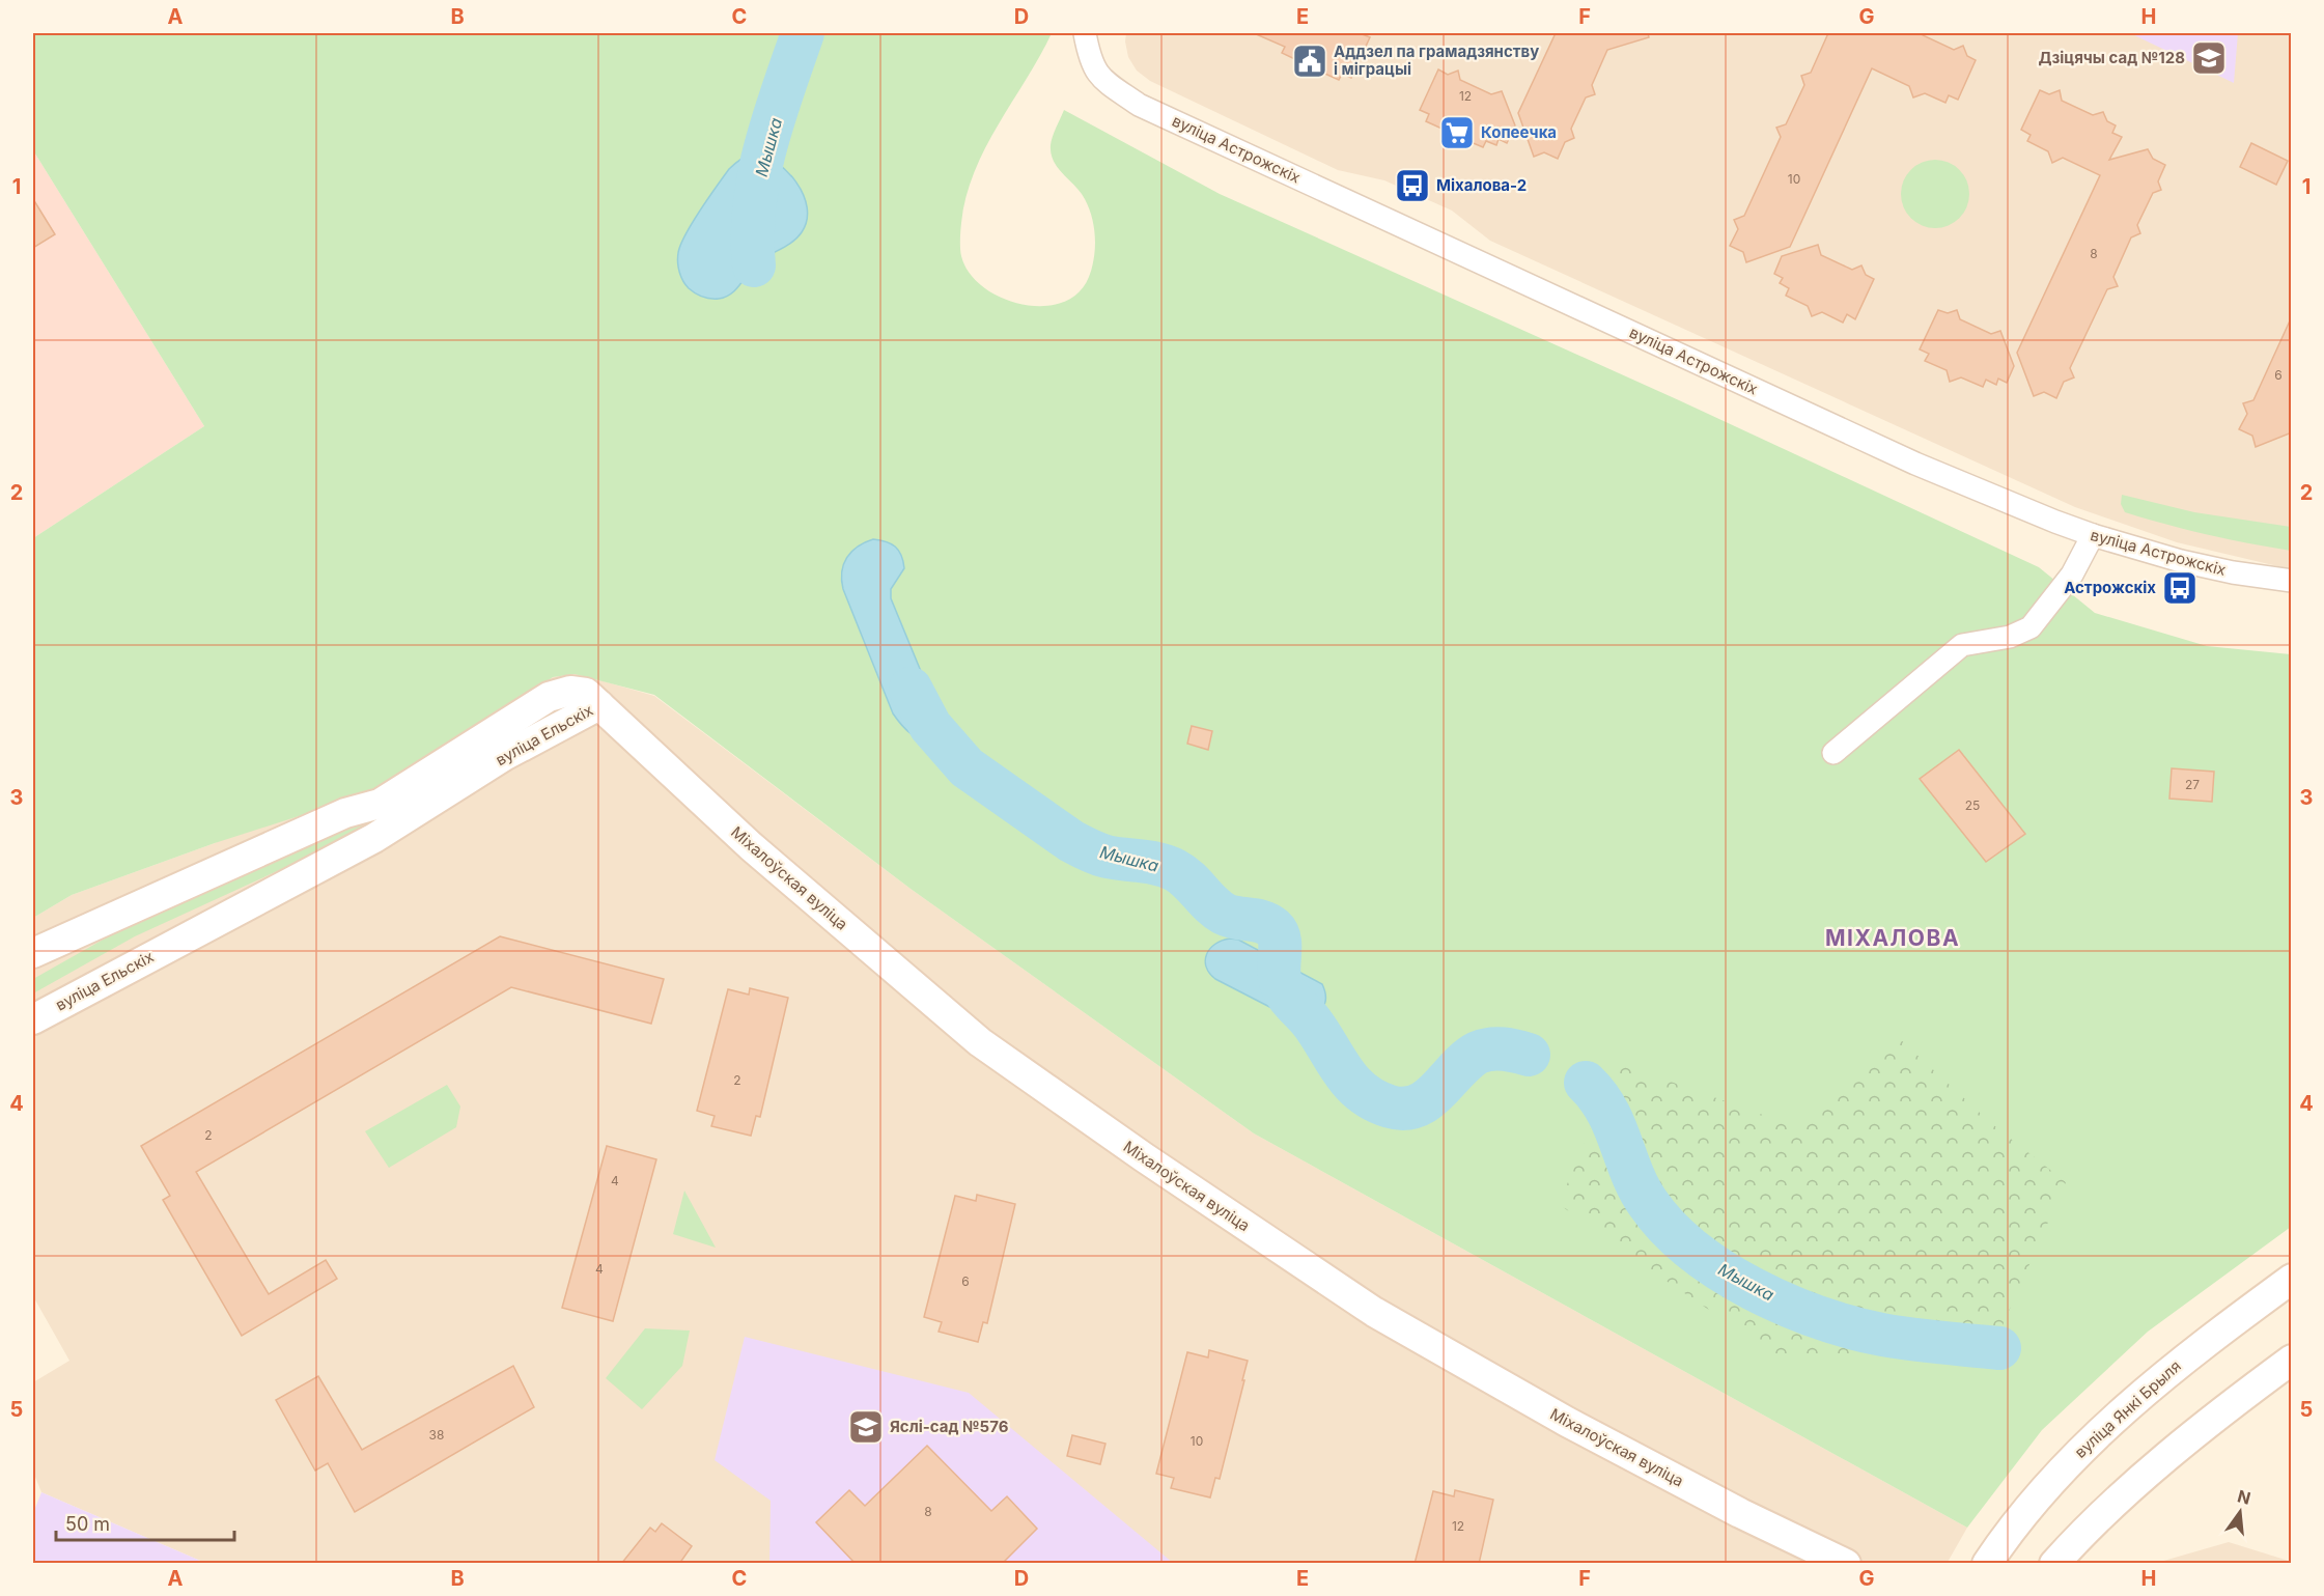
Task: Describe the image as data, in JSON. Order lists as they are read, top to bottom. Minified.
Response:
{"streets":{"street":["вуліца Астрожскіх","вуліца Ельскіх","Міхалоўская вуліца","вуліца Янкі Брыля"]},"crossings":[["вуліца Ельскіх","Міхалоўская вуліца"]],"districts":["МІХАЛОВА"],"water":["Мышка"],"places":{"school or university":["Дзіцячы сад №128","Яслі-сад №576"],"public building":["Аддзел па грамадзянству і міграцыі"],"supermarket":["Копеечка"],"bus stop":["Міхалова-2","Астрожскіх"]},"house_numbers":["12","10","8","6","27","25","2","2","4","4","6","38","10","8","12"],"scale_bar":"50 m","north":"top","grid":{"columns":["A","B","C","D","E","F","G","H"],"rows":["1","2","3","4","5"]}}
